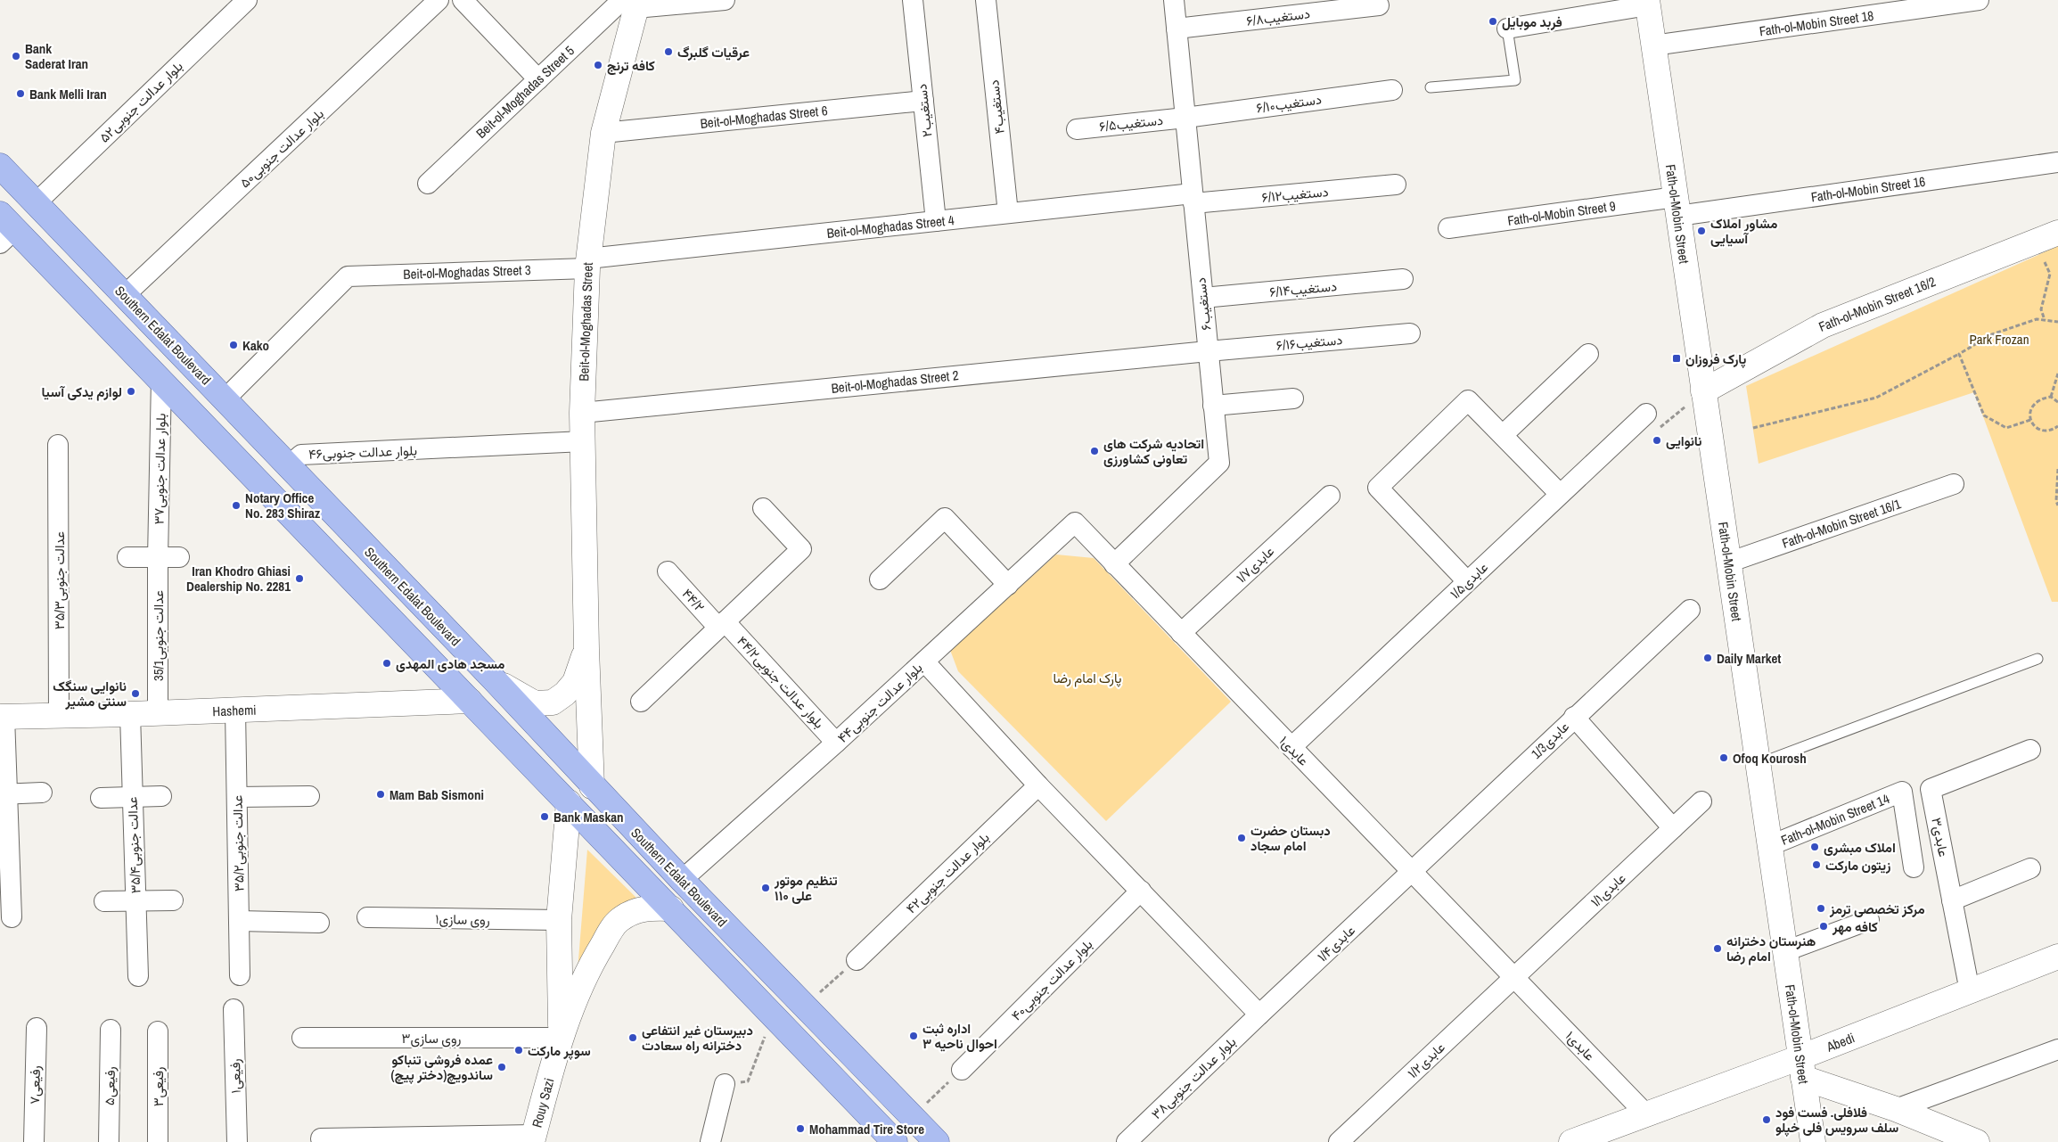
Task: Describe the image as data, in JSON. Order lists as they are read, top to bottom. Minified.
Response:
{"streets":{"main road":["Southern Edalat Boulevard"],"street":["دستغیب۶/۸","Fath-ol-Mobin Street 18","Beit-ol-Moghadas Street 5","بلوار عدالت جنوبی۵۲","دستغیب۶/۱۰","دستغیب۴","۲دستغیب","Beit-ol-Moghadas Street 6","دستغیب۶/۵","بلوار عدالت جنوبی۵۰","Fath-ol-Mobin Street 16","دستغیب۶/۱۲","Fath-ol-Mobin Street 9","Fath-ol-Mobin Street","Beit-ol-Moghadas Street 4","Beit-ol-Moghadas Street 3","دستغیب۶/۱۴","دستغیب۶","Fath-ol-Mobin Street 16/2","Beit-ol-Moghadas Street","دستغیب۶/۱۶","Beit-ol-Moghadas Street 2","بلوار عدالت جنوبی۴۶","بلوار عدالت جنوبی۳۷","Fath-ol-Mobin Street 16/1","عابدی۱/۷","عدالت جنوبی۳۵/۳","عابدی۱/۵","۴۴/۲","35/1عدالت جنوبی","بلوار عدالت جنوبی۴۴/۲","بلوار عدالت جنوبی۴۴","Hashemi","عابدی1/3","۱عابدی","Fath-ol-Mobin Street 14","عابدی۳","عدالت جنوبی۳۵/۲","عدالت جنوبی۳۵/۴","بلوار عدالت جنوبی۴۲","عابدی۱/۱","روی سازی۱","عابدی۱/۴","بلوار عدالت جنوبی۴۰","روی سازی۳","Abedi","عابدی۱","عابدی۱/۲","رفیعی۱","بلوار عدالت جنوبی۳۸","رفیعی۷","رفیعی۵","رفیعی۳","Rouy Sazi"]},"crossings":[["دستغیب۶/۸","دستغیب۶"],["Fath-ol-Mobin Street 18","Fath-ol-Mobin Street"],["Beit-ol-Moghadas Street 5","Beit-ol-Moghadas Street"],["بلوار عدالت جنوبی۵۲","Southern Edalat Boulevard"],["دستغیب۶/۱۰","دستغیب۶/۵"],["دستغیب۶/۱۰","دستغیب۶"],["دستغیب۴","Beit-ol-Moghadas Street 4"],["۲دستغیب","Beit-ol-Moghadas Street 6"],["۲دستغیب","Beit-ol-Moghadas Street 4"],["Beit-ol-Moghadas Street 6","Beit-ol-Moghadas Street"],["دستغیب۶/۵","دستغیب۶"],["بلوار عدالت جنوبی۵۰","Southern Edalat Boulevard"],["Fath-ol-Mobin Street 16","Fath-ol-Mobin Street 9"],["Fath-ol-Mobin Street 16","Fath-ol-Mobin Street"],["دستغیب۶/۱۲","Beit-ol-Moghadas Street 4"],["دستغیب۶/۱۲","دستغیب۶"],["Fath-ol-Mobin Street 9","Fath-ol-Mobin Street"],["Fath-ol-Mobin Street","Fath-ol-Mobin Street 16/2"],["Fath-ol-Mobin Street","Fath-ol-Mobin Street 16/1"],["Fath-ol-Mobin Street","Fath-ol-Mobin Street 14"],["Fath-ol-Mobin Street","Abedi"],["Beit-ol-Moghadas Street 4","Beit-ol-Moghadas Street 3"],["Beit-ol-Moghadas Street 4","دستغیب۶"],["Beit-ol-Moghadas Street 4","Beit-ol-Moghadas Street"],["Beit-ol-Moghadas Street 3","Beit-ol-Moghadas Street"],["Beit-ol-Moghadas Street 3","Southern Edalat Boulevard"],["دستغیب۶/۱۴","دستغیب۶"],["دستغیب۶","دستغیب۶/۱۶"],["دستغیب۶","Beit-ol-Moghadas Street 2"],["دستغیب۶","۱عابدی"],["Beit-ol-Moghadas Street","Southern Edalat Boulevard"],["Beit-ol-Moghadas Street","Beit-ol-Moghadas Street 2"],["Beit-ol-Moghadas Street","بلوار عدالت جنوبی۴۶"],["Southern Edalat Boulevard","بلوار عدالت جنوبی۴۶"],["Southern Edalat Boulevard","بلوار عدالت جنوبی۳۷"],["Southern Edalat Boulevard","بلوار عدالت جنوبی۴۴"],["Southern Edalat Boulevard","Hashemi"],["دستغیب۶/۱۶","Beit-ol-Moghadas Street 2"],["بلوار عدالت جنوبی۳۷","35/1عدالت جنوبی"],["عابدی۱/۷","۱عابدی"],["عدالت جنوبی۳۵/۳","Hashemi"],["عابدی۱/۵","۱عابدی"],["۴۴/۲","بلوار عدالت جنوبی۴۴/۲"],["35/1عدالت جنوبی","Hashemi"],["بلوار عدالت جنوبی۴۴/۲","بلوار عدالت جنوبی۴۴"],["بلوار عدالت جنوبی۴۴","۱عابدی"],["Hashemi","عدالت جنوبی۳۵/۲"],["Hashemi","عدالت جنوبی۳۵/۴"],["عابدی1/3","۱عابدی"],["عابدی1/3","عابدی۱/۴"],["۱عابدی","عابدی۱/۱"],["۱عابدی","عابدی۱/۴"],["۱عابدی","عابدی۱"],["۱عابدی","عابدی۱/۲"],["عابدی۳","Abedi"],["عابدی۱/۱","عابدی۱"],["عابدی۱/۱","عابدی۱/۲"],["عابدی۱/۴","بلوار عدالت جنوبی۳۸"],["روی سازی۳","Rouy Sazi"],["Abedi","عابدی۱"],["عابدی۱","عابدی۱/۲"]],"parks":["Park Frozan","پارک امام رضا"],"places":{"other":["فربد موبایل","عرقیات گلبرگ","Bank Saderat Iran","کافه ترنج","Bank Melli Iran","مشاور املاک آسیایی","Kako","لوازم یدکی آسیا","نانوایی","اتحادیه شرکت های تعاونی کشاورزی","Notary Office No. 283 Shiraz","Iran Khodro Ghiasi Dealership No. 2281","Daily Market","مسجد هادی المهدی","نانوایی سنگک سنتی مشیر","Ofoq Kourosh","Mam Bab Sismoni","Bank Maskan","دبستان حضرت امام سجاد","املاک مبشری","زیتون مارکت","تنظیم موتور علی ۱۱۰","مرکز تخصصی ترمز","کافه مهر","هنرستان دخترانه امام رضا","اداره ثبت احوال ناحیه ۳","دبیرستان غیر انتفاعی دخترانه راه سعادت","سوپر مارکت","عمده فروشی تنباکو ساندویچ(دختر پیچ)","فلافلی. فست فود سلف سرویس فلی خپلو","Mohammad Tire Store"],"transit":["پارک فروزان"]}}
